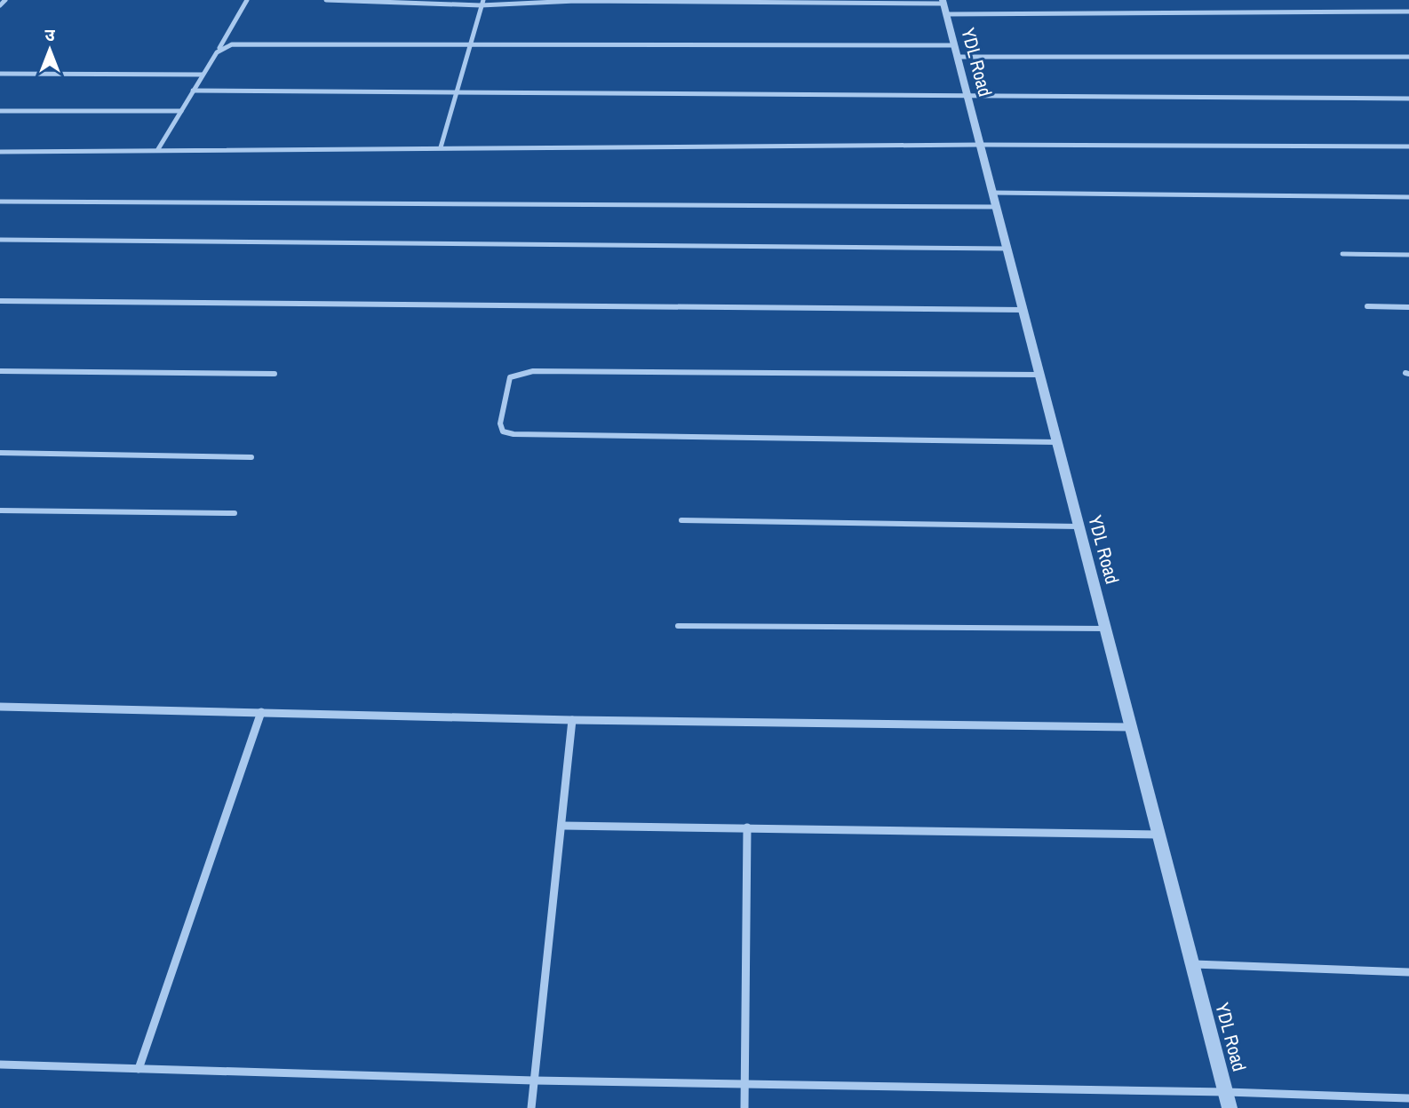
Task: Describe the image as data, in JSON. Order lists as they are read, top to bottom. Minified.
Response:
{"streets":{"street":["YDL Road"]},"north":"top"}
